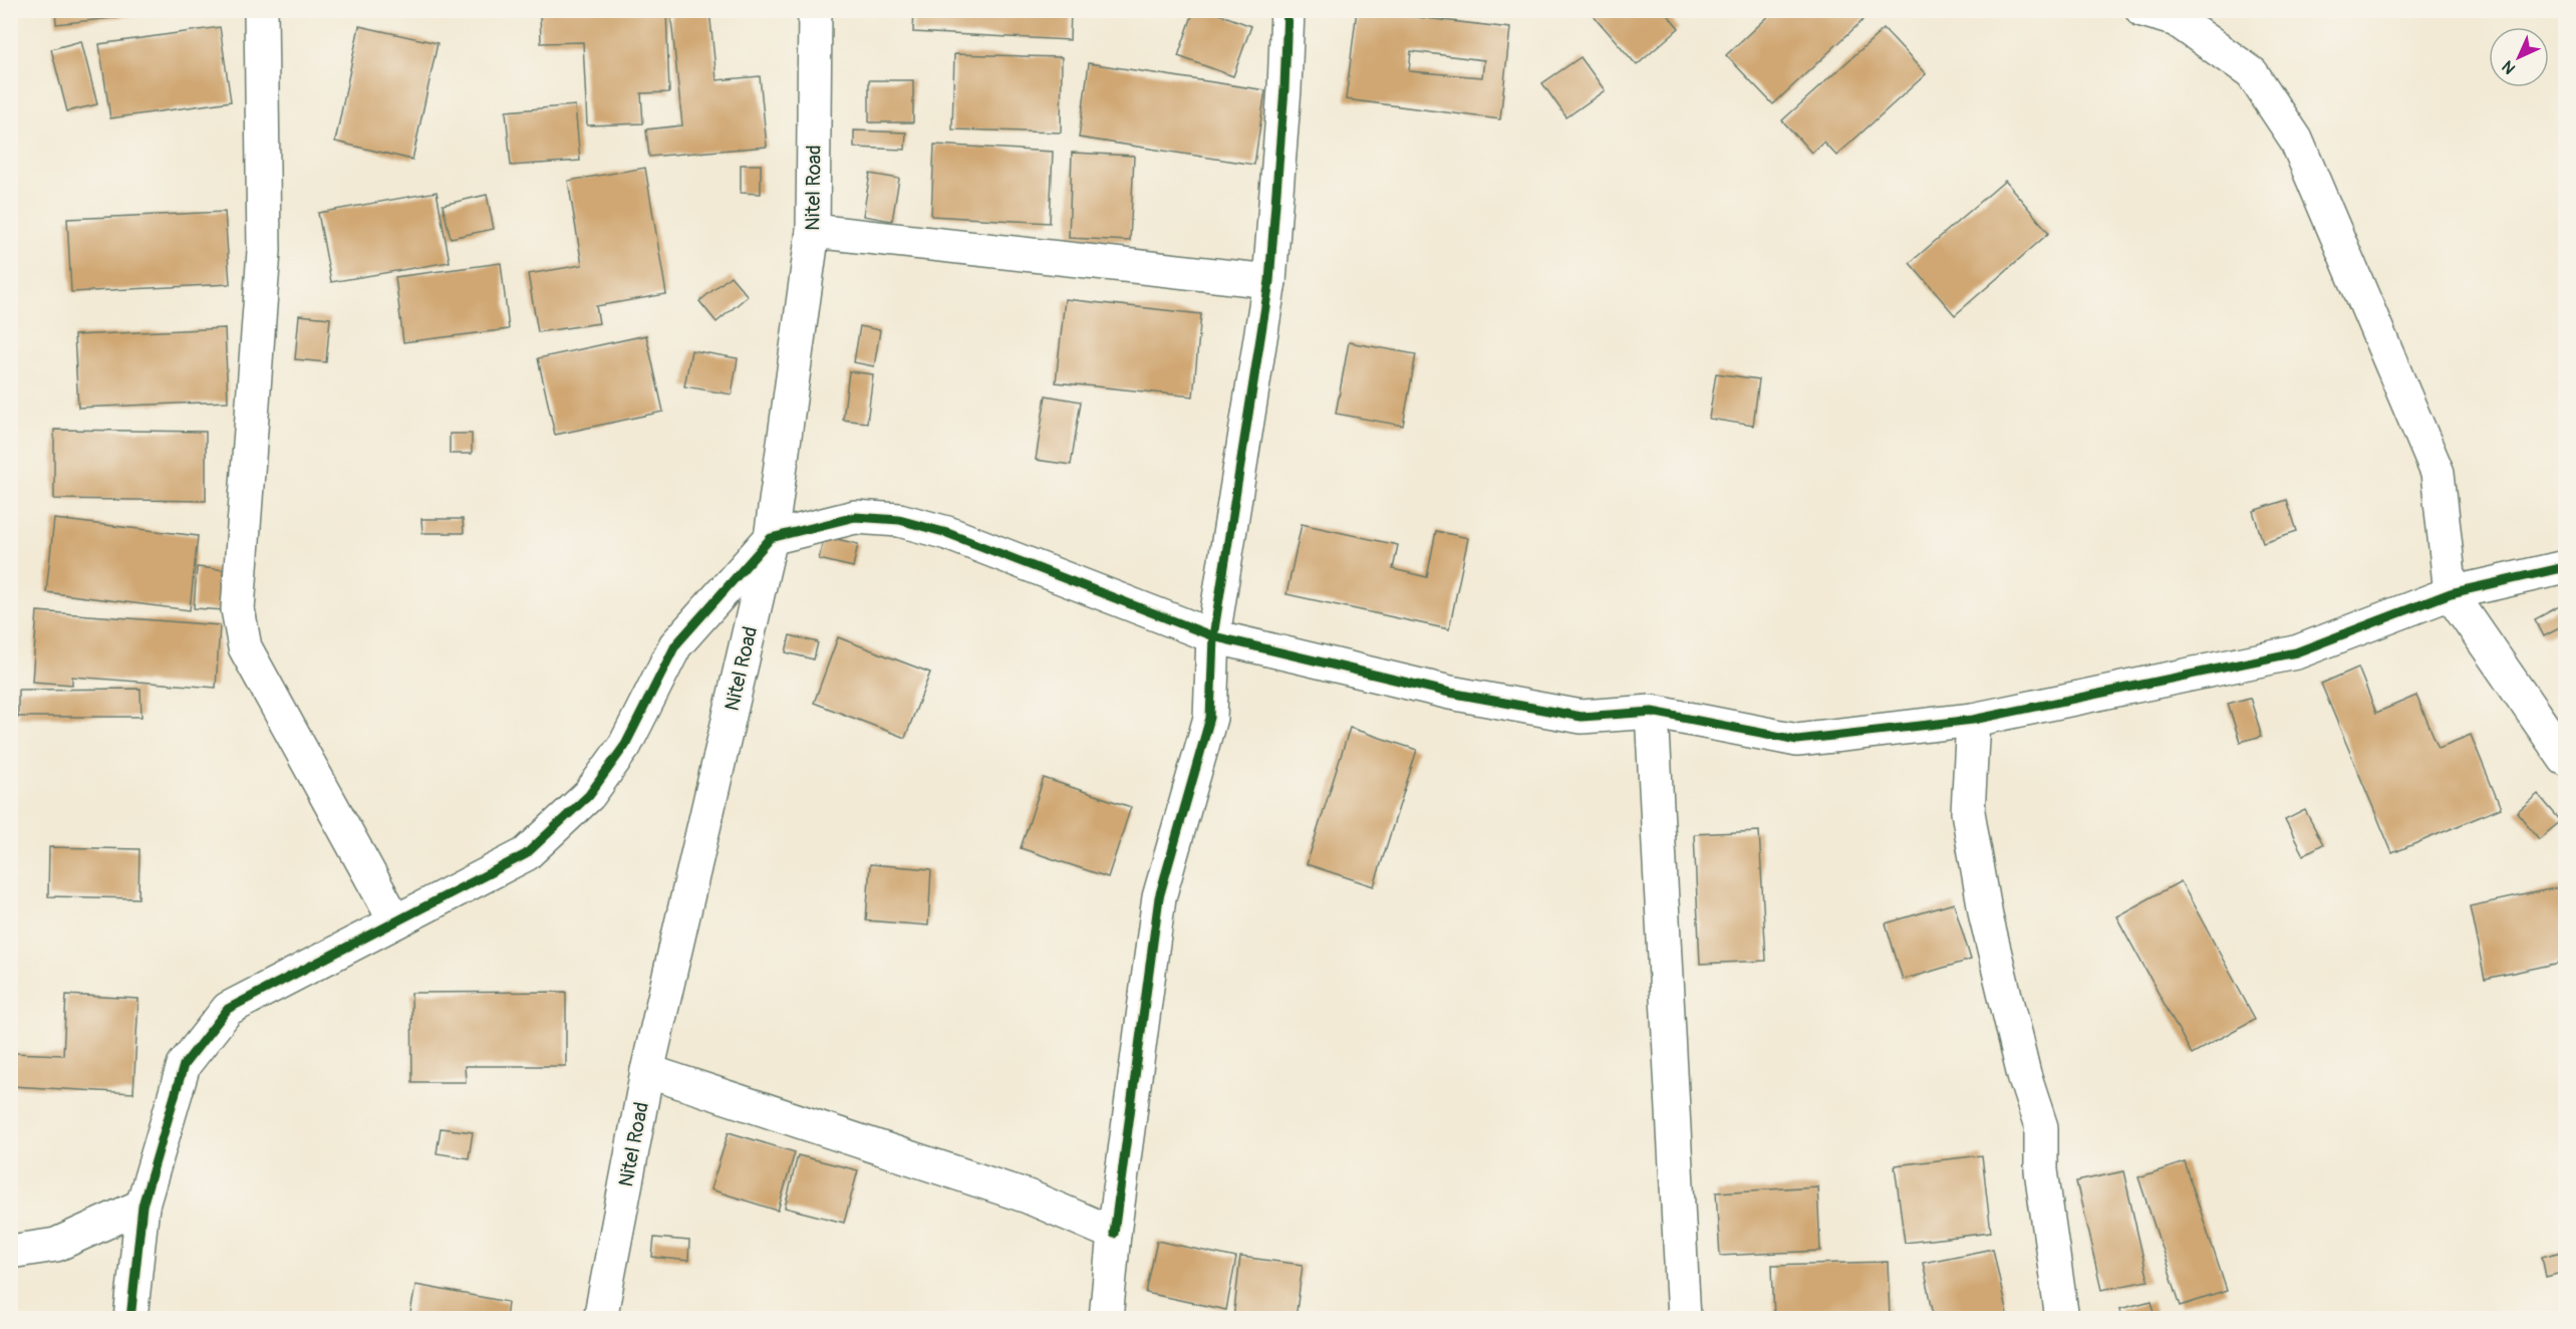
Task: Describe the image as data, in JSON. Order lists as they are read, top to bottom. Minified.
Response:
{"streets":{"street":["Nitel Road"]},"north":"bottom left"}
